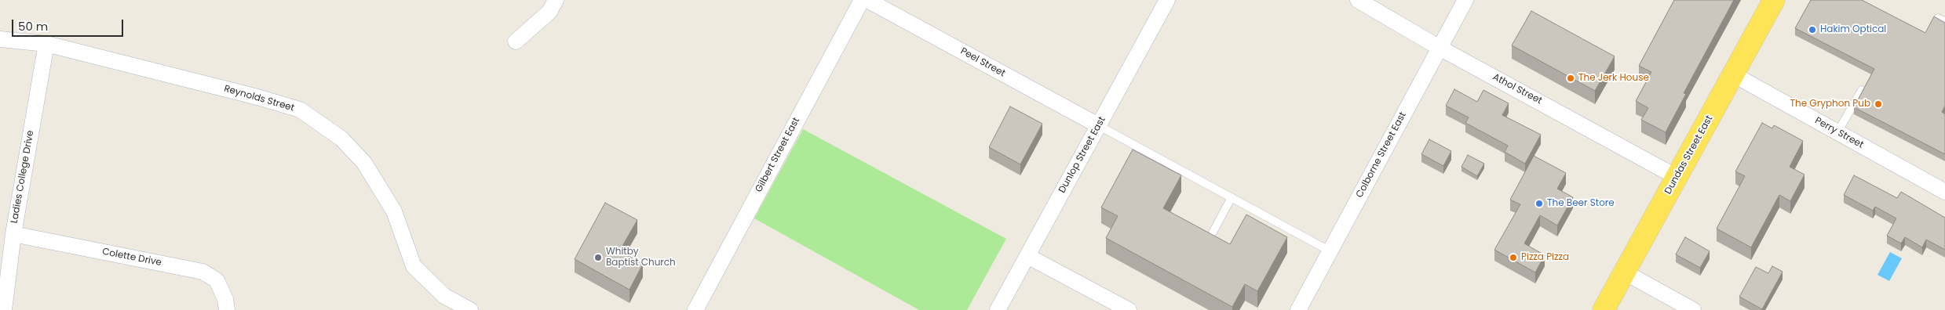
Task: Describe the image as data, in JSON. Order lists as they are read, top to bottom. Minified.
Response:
{"streets":{"main road":["Dundas Street East"],"street":["Peel Street","Athol Street","Reynolds Street","Perry Street","Gilbert Street East","Dunlop Street East","Colborne Street East","Ladies College Drive","Colette Drive"]},"crossings":[["Peel Street","Dunlop Street East"],["Athol Street","Colborne Street East"],["Athol Street","Dundas Street East"],["Reynolds Street","Ladies College Drive"],["Perry Street","Dundas Street East"],["Ladies College Drive","Colette Drive"]],"places":["Hakim Optical","The Jerk House","The Gryphon Pub","The Beer Store","Whitby Baptist Church","Pizza Pizza"],"scale_bar":"50 m"}
